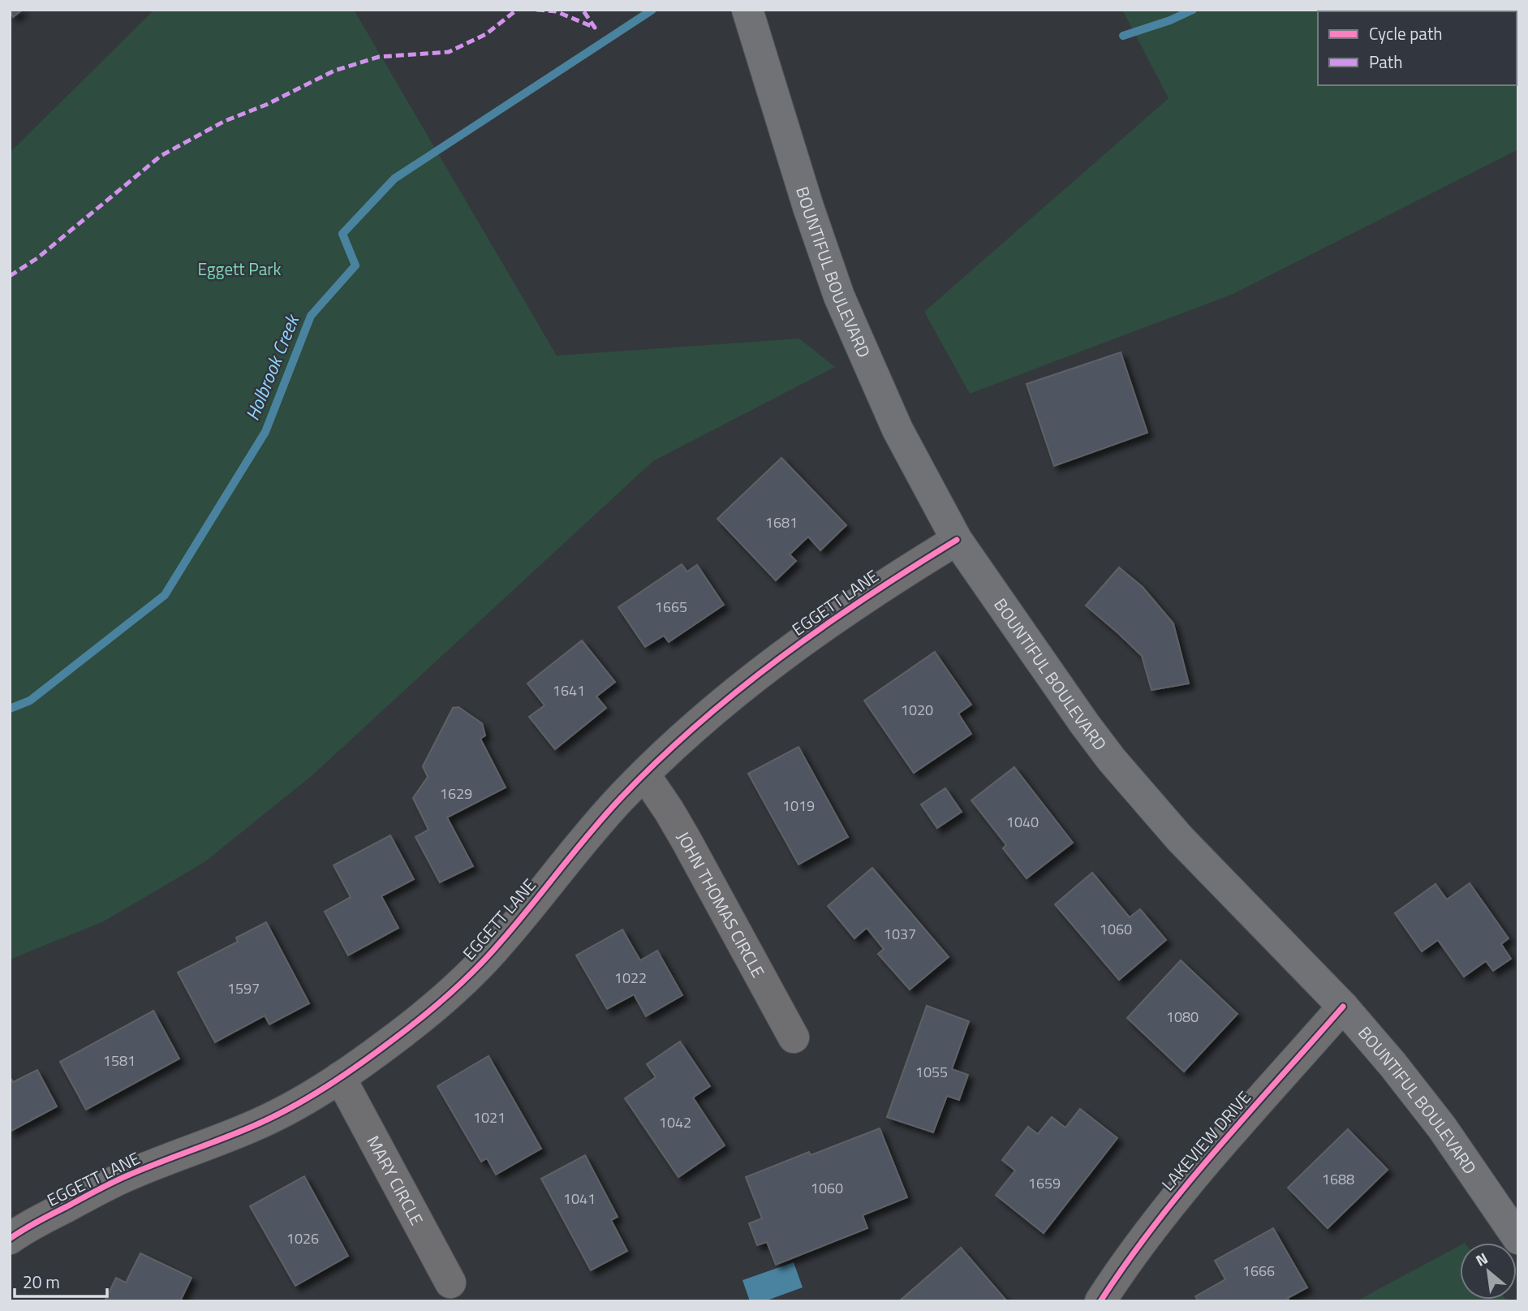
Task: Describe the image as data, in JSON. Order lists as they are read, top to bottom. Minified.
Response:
{"streets":{"main road":["BOUNTIFUL BOULEVARD"],"street":["EGGETT LANE","JOHN THOMAS CIRCLE","LAKEVIEW DRIVE","MARY CIRCLE"]},"crossings":[["BOUNTIFUL BOULEVARD","EGGETT LANE"],["BOUNTIFUL BOULEVARD","LAKEVIEW DRIVE"],["EGGETT LANE","JOHN THOMAS CIRCLE"],["EGGETT LANE","MARY CIRCLE"]],"water":["Holbrook Creek"],"parks":["Eggett Park"],"house_numbers":["1681","1665","1641","1020","1629","1019","1040","1060","1037","1022","1597","1080","1581","1055","1021","1042","1688","1659","1060","1041","1026","1666"],"legend":["Cycle path","Path"],"scale_bar":"20 m","north":"top left"}
